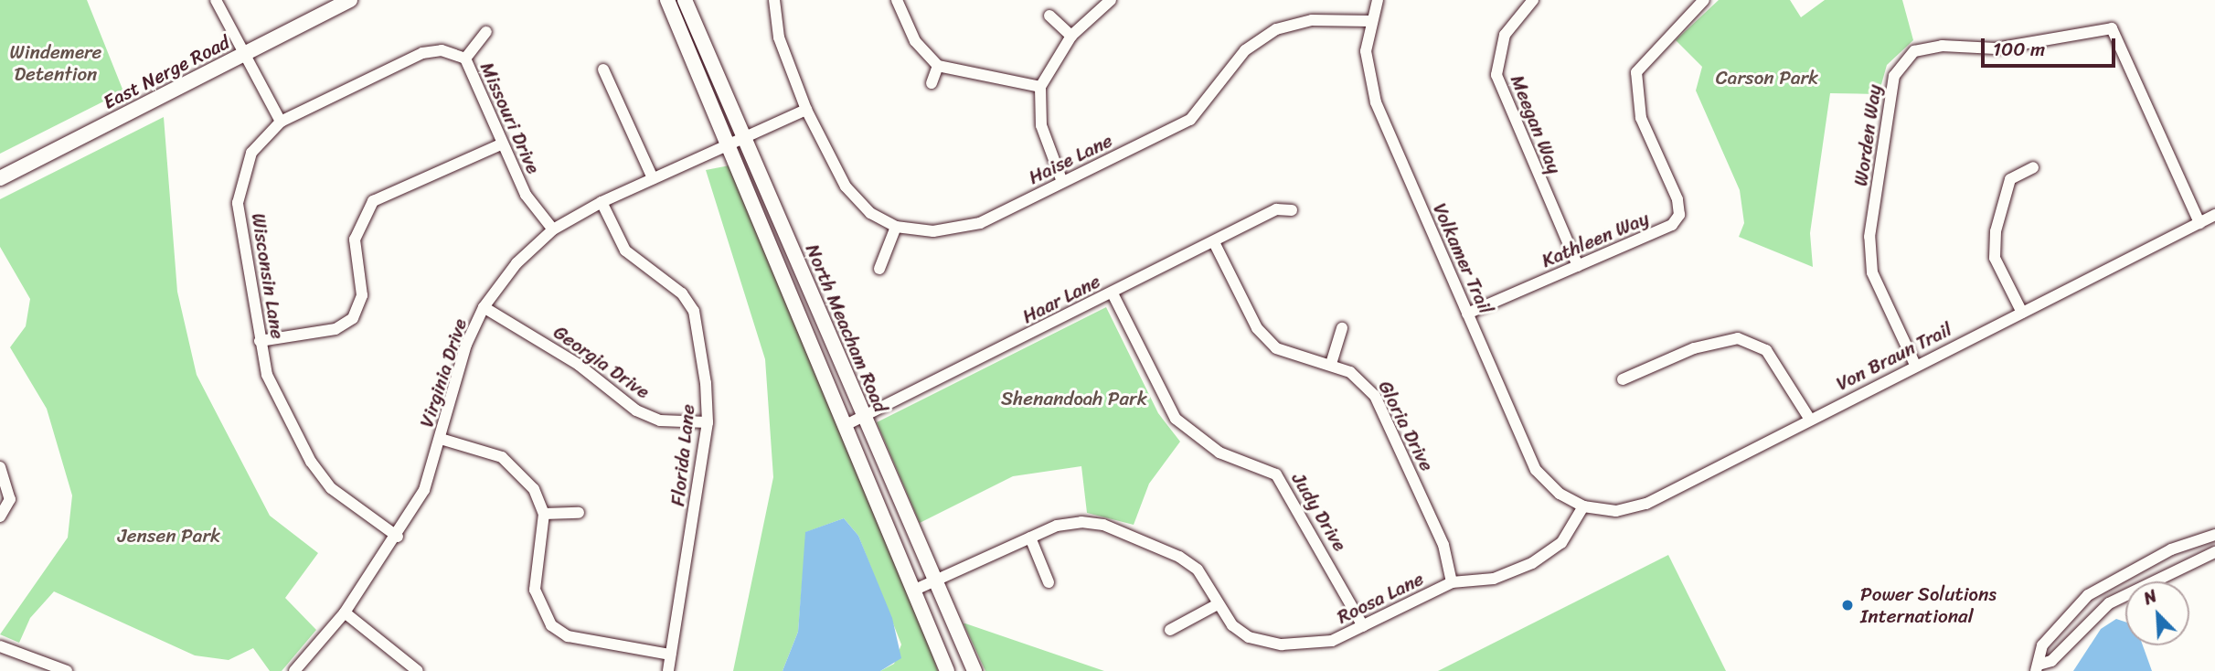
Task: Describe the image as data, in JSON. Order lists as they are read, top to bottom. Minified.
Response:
{"streets":{"main road":["East Nerge Road","North Meacham Road"],"street":["Missouri Drive","Meegan Way","Worden Way","Haise Lane","Kathleen Way","Volkamer Trail","Wisconsin Lane","Haar Lane","Von Braun Trail","Georgia Drive","Virginia Drive","Gloria Drive","Florida Lane","Judy Drive","Roosa Lane"]},"crossings":[["Missouri Drive","Wisconsin Lane"],["Missouri Drive","Virginia Drive"],["Meegan Way","Kathleen Way"],["Worden Way","Von Braun Trail"],["Haise Lane","Volkamer Trail"],["Haise Lane","Virginia Drive"],["Kathleen Way","Volkamer Trail"],["Volkamer Trail","Von Braun Trail"],["Volkamer Trail","Roosa Lane"],["Wisconsin Lane","Virginia Drive"],["Haar Lane","North Meacham Road"],["Haar Lane","Gloria Drive"],["Haar Lane","Judy Drive"],["North Meacham Road","Virginia Drive"],["North Meacham Road","Roosa Lane"],["Von Braun Trail","Roosa Lane"],["Georgia Drive","Virginia Drive"],["Georgia Drive","Florida Lane"],["Virginia Drive","Florida Lane"],["Gloria Drive","Roosa Lane"],["Judy Drive","Roosa Lane"]],"parks":["Windemere Detention","Carson Park","Shenandoah Park","Jensen Park"],"places":["Power Solutions International"],"scale_bar":"100 m","north":"top left"}
